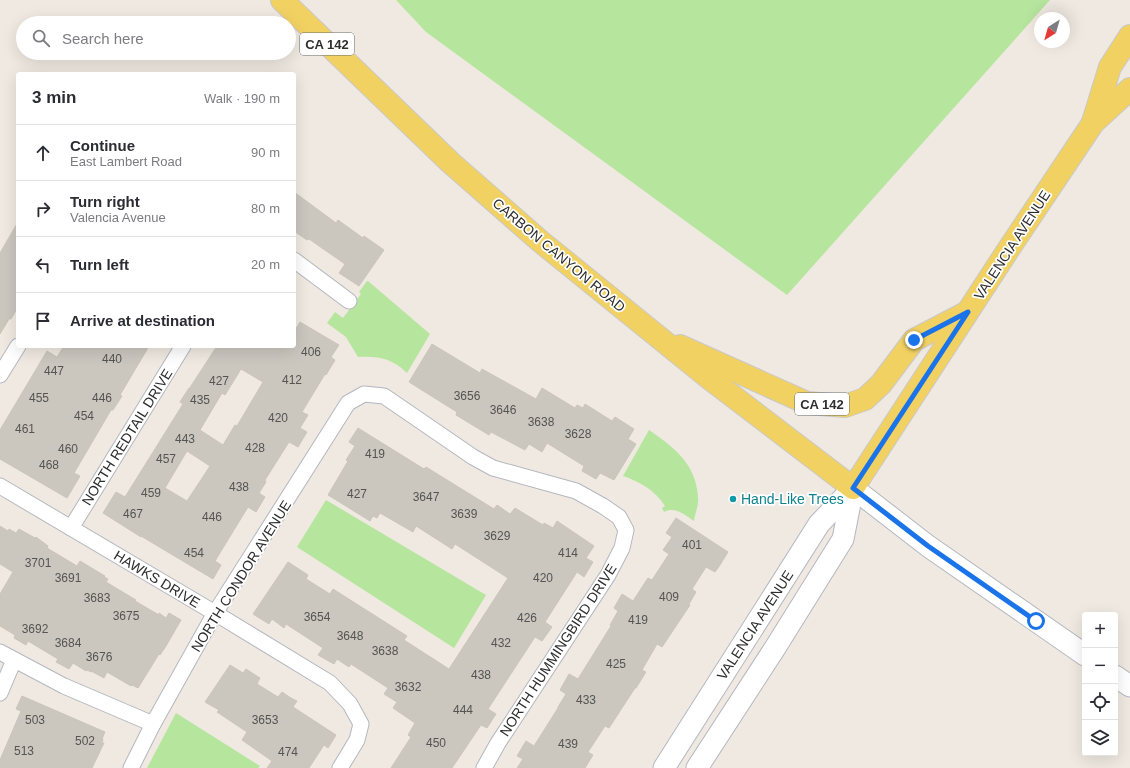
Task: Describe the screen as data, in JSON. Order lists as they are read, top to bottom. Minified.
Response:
{"streets":{"main road":["CA 142","VALENCIA AVENUE","CARBON CANYON ROAD"],"street":["NORTH REDTAIL DRIVE","NORTH CONDOR AVENUE","HAWKS DRIVE","NORTH HUMMINGBIRD DRIVE"]},"crossings":[["CA 142","VALENCIA AVENUE"],["CA 142","CARBON CANYON ROAD"],["VALENCIA AVENUE","CARBON CANYON ROAD"],["NORTH REDTAIL DRIVE","HAWKS DRIVE"],["NORTH CONDOR AVENUE","HAWKS DRIVE"],["NORTH CONDOR AVENUE","NORTH HUMMINGBIRD DRIVE"]],"places":["Hand-Like Trees"],"house_numbers":["406","440","447","412","427","3656","455","446","435","3646","454","420","3638","461","3628","443","428","460","419","457","468","438","459","427","3647","467","3639","446","3629","401","454","414","3701","3691","420","409","3683","3675","3654","426","419","3692","3648","3684","432","3638","3676","425","438","3632","433","444","503","3653","502","450","439","513","474"],"north":"bottom left","page":{"search":"Search here","heading":["3 min","Walk · 190 m"],"list":[["Continue","East Lambert Road","90 m"],["Turn right","Valencia Avenue","80 m"],["Turn left","20 m"],"Arrive at destination"],"map_buttons":["+","−"]}}
